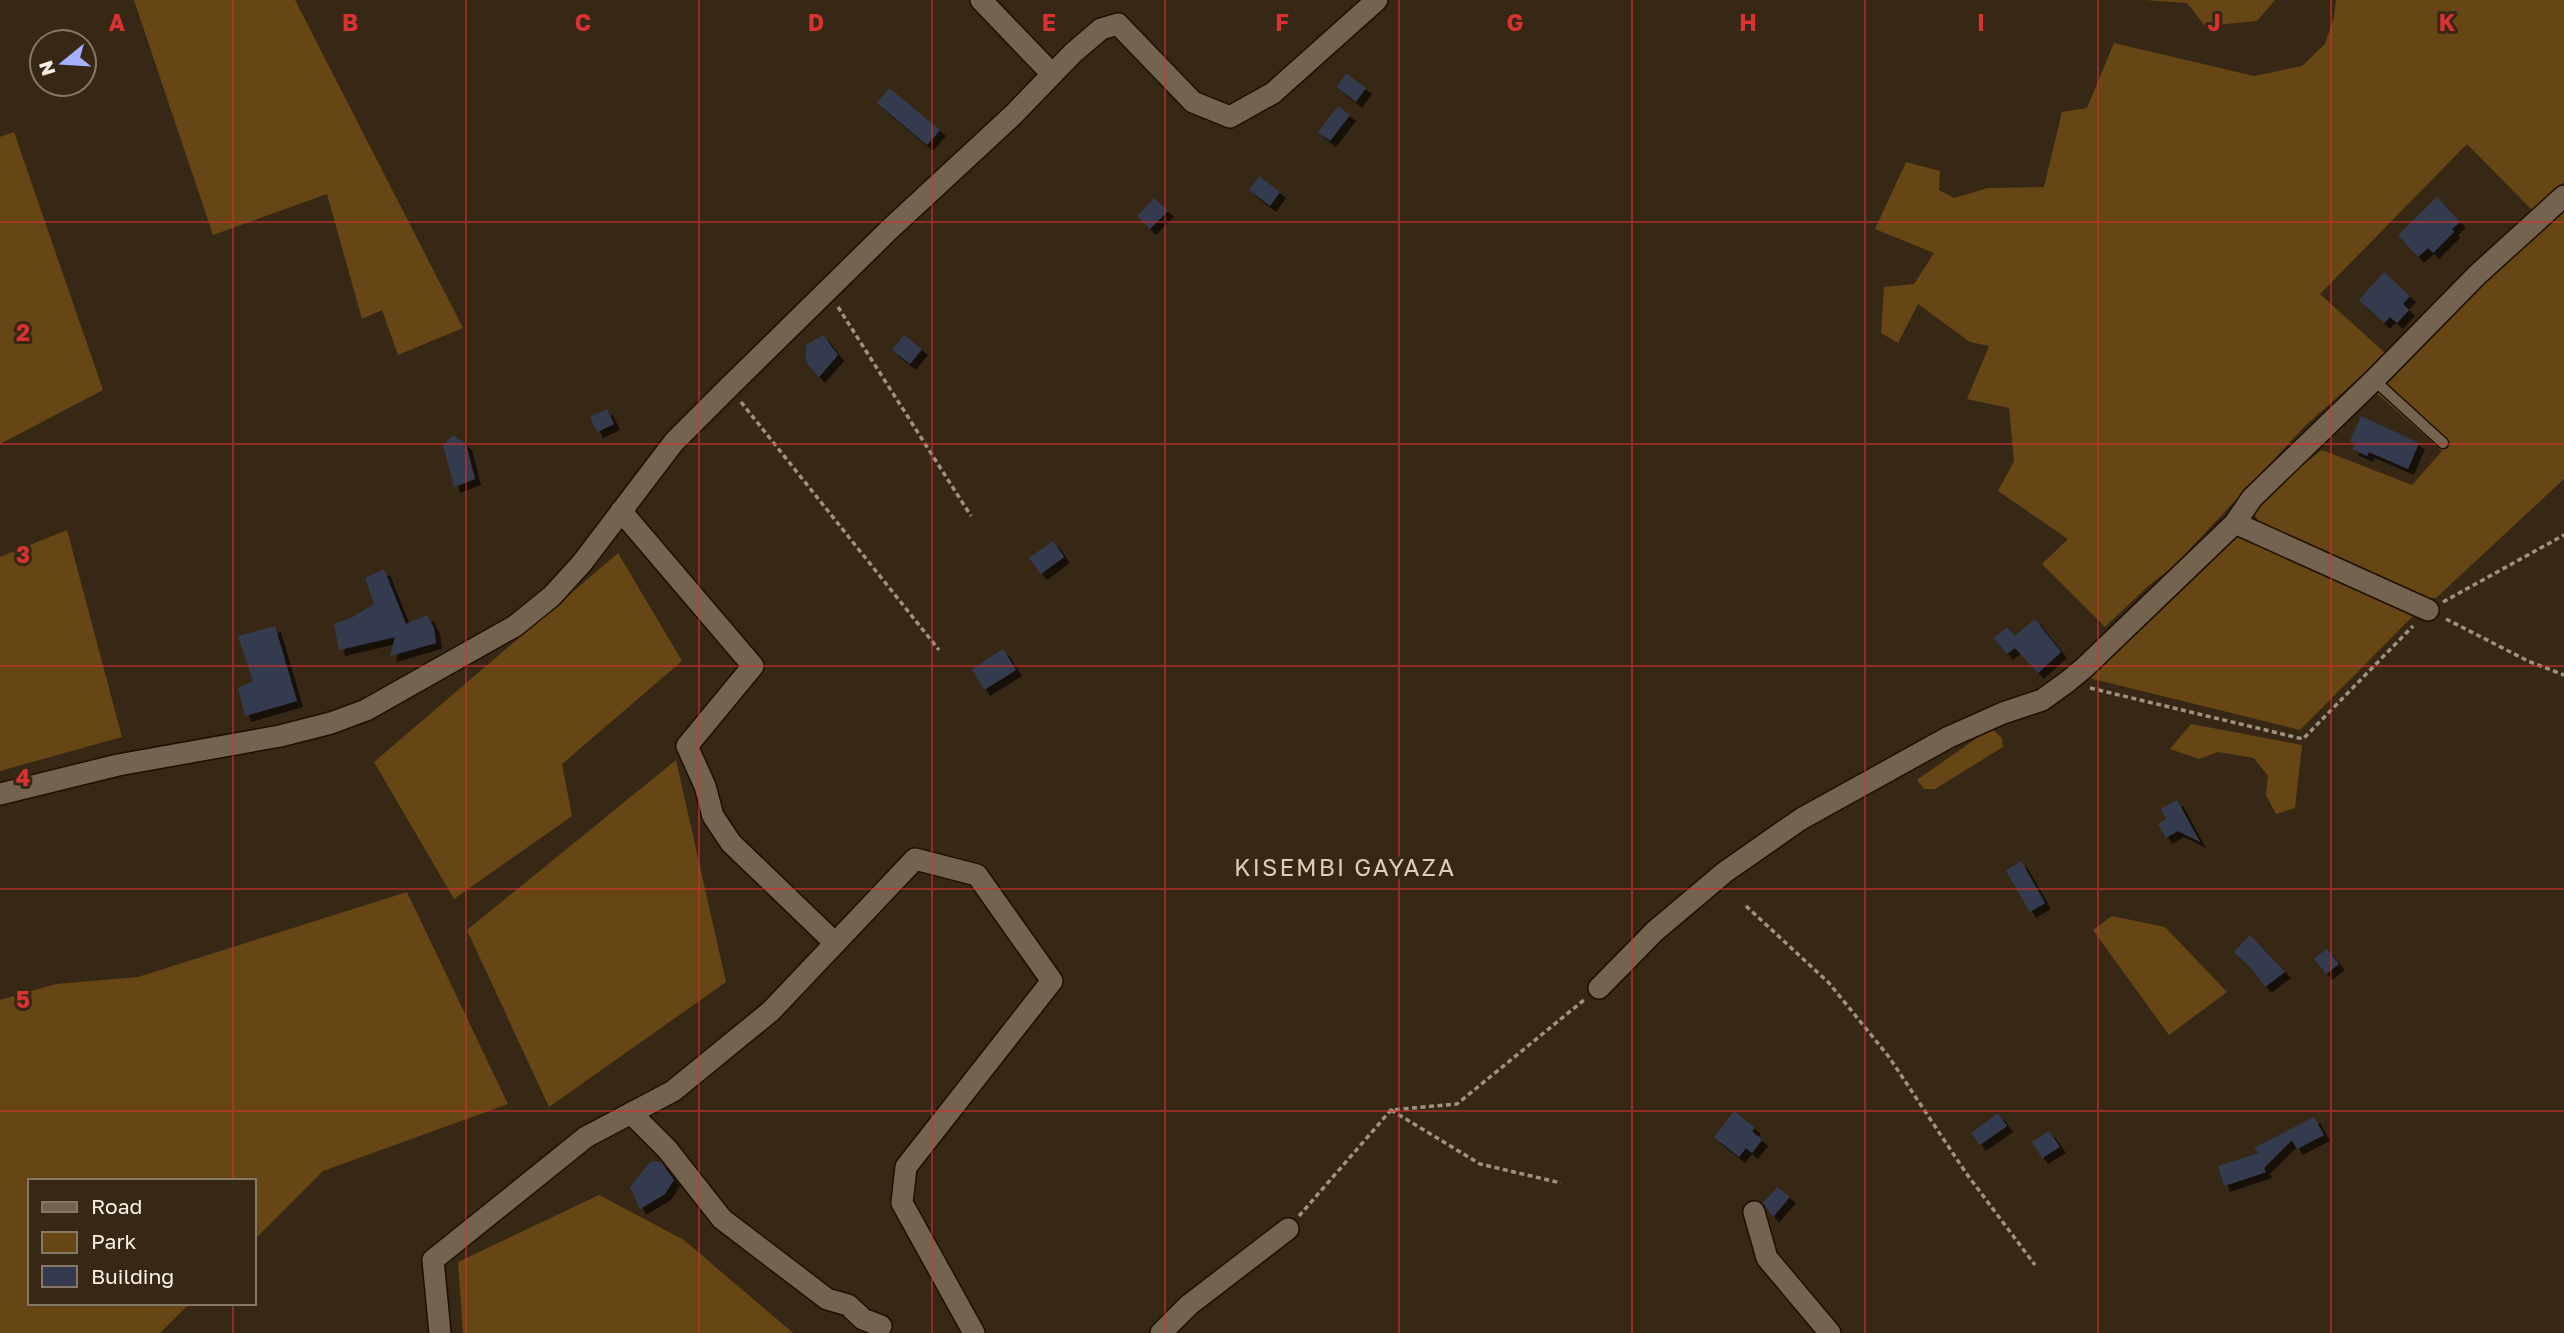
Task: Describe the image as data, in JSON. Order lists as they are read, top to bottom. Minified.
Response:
{"districts":["KISEMBI GAYAZA"],"legend":["Road","Park","Building"],"north":"left","grid":{"columns":["A","B","C","D","E","F","G","H","I","J","K"],"rows":["2","3","4","5"]}}
